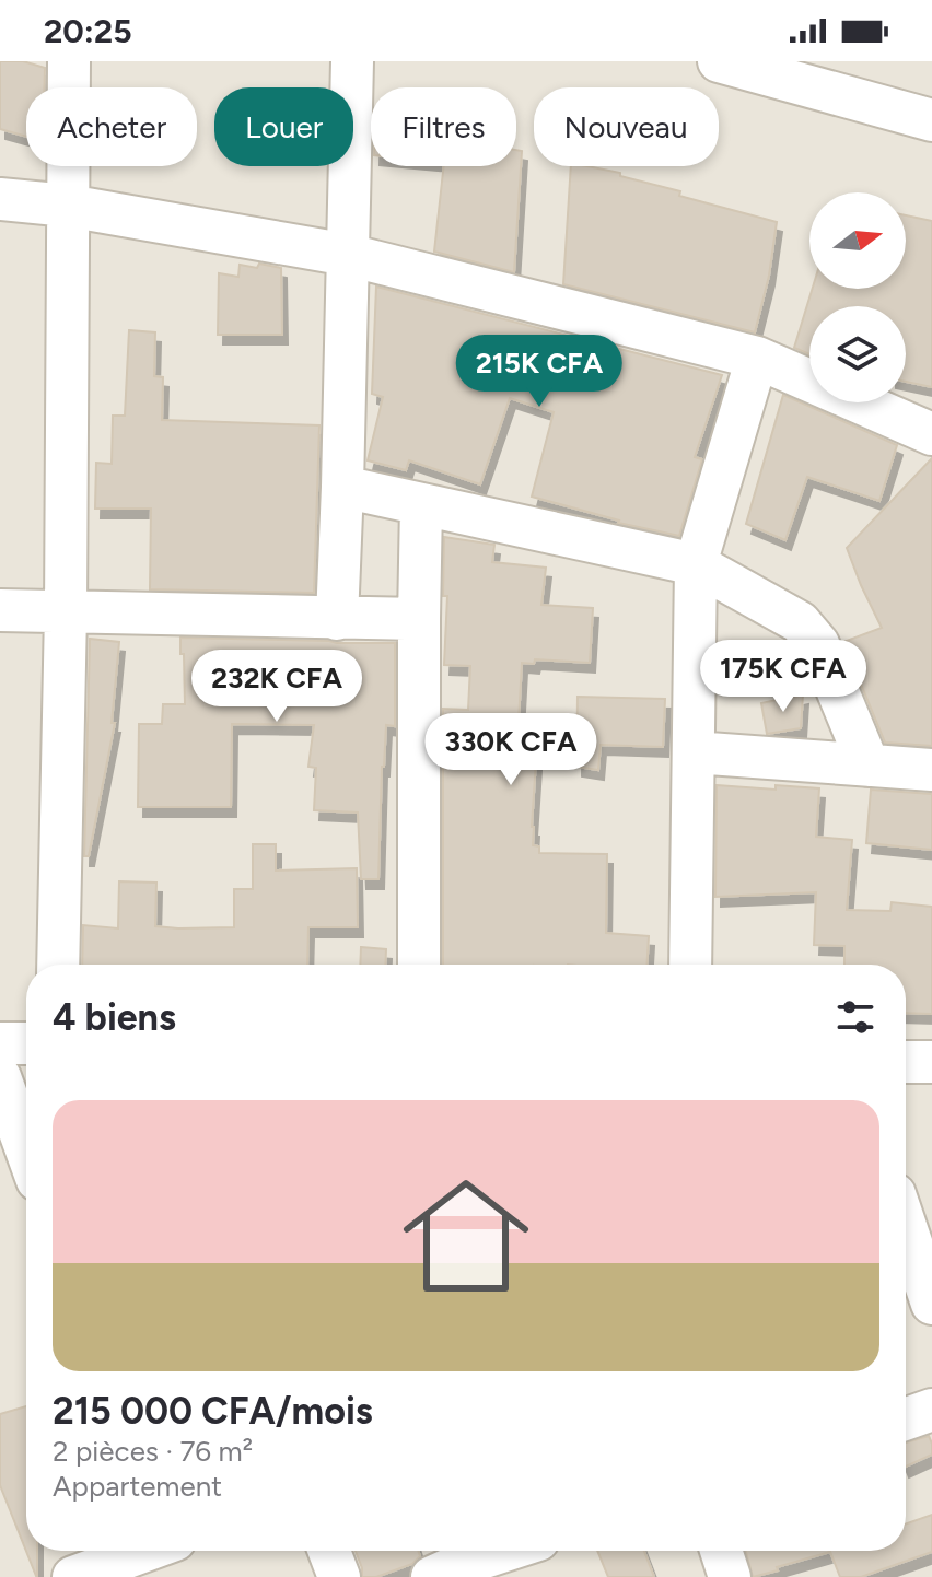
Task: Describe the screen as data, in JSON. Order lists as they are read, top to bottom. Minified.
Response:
{"north":"right","page":{"status":"20:25","chip":["Acheter","Louer","Filtres","Nouveau"],"price":["215K CFA","175K CFA","232K CFA","330K CFA"],"heading":"4 biens","list":[{"name":"215 000 CFA/mois","note":"2 pièces · 76 m² · Appartement"}]}}
